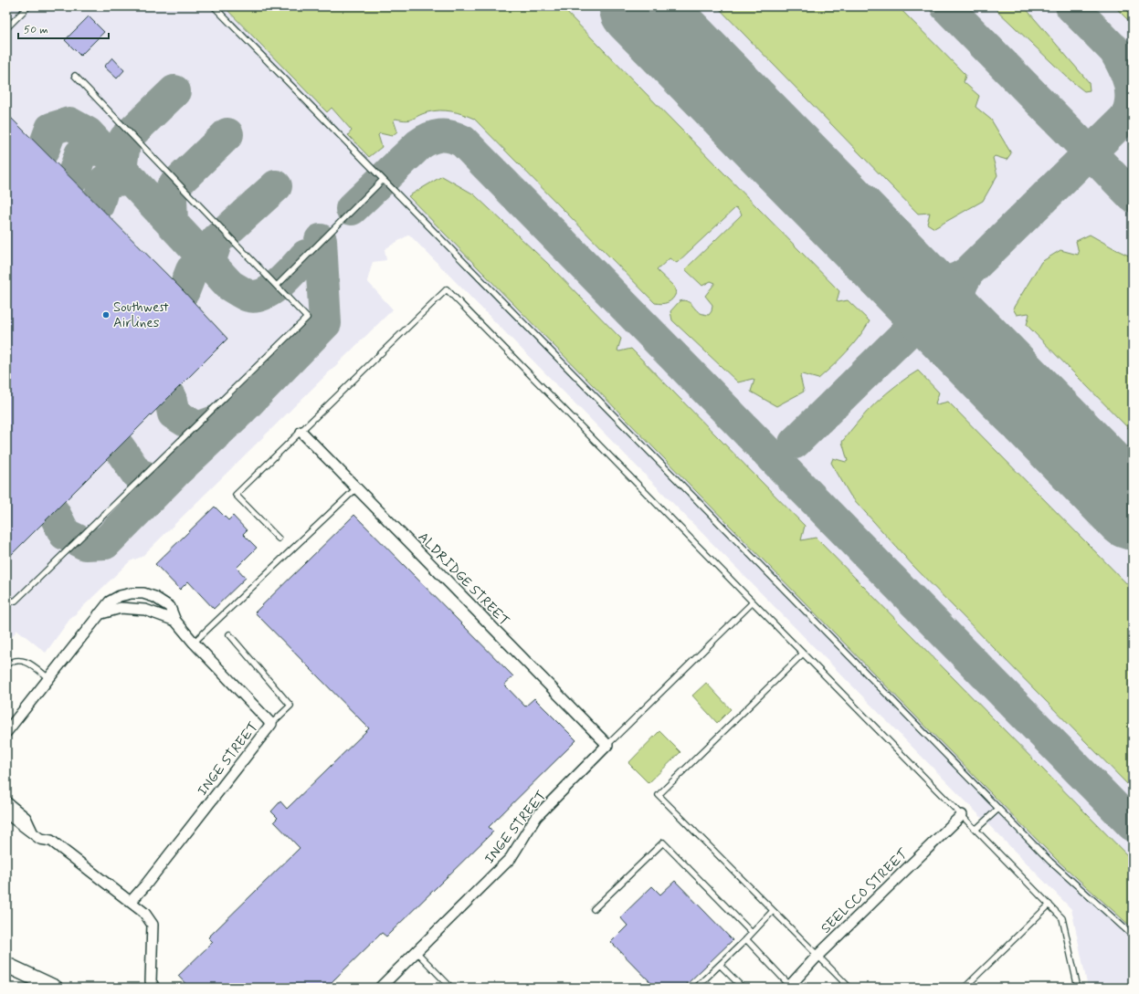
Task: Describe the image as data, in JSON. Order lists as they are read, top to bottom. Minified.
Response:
{"streets":{"street":["ALDRIDGE STREET","INGE STREET","SEELCCO STREET"]},"crossings":[["ALDRIDGE STREET","INGE STREET"]],"places":["Southwest Airlines"],"scale_bar":"50 m"}
